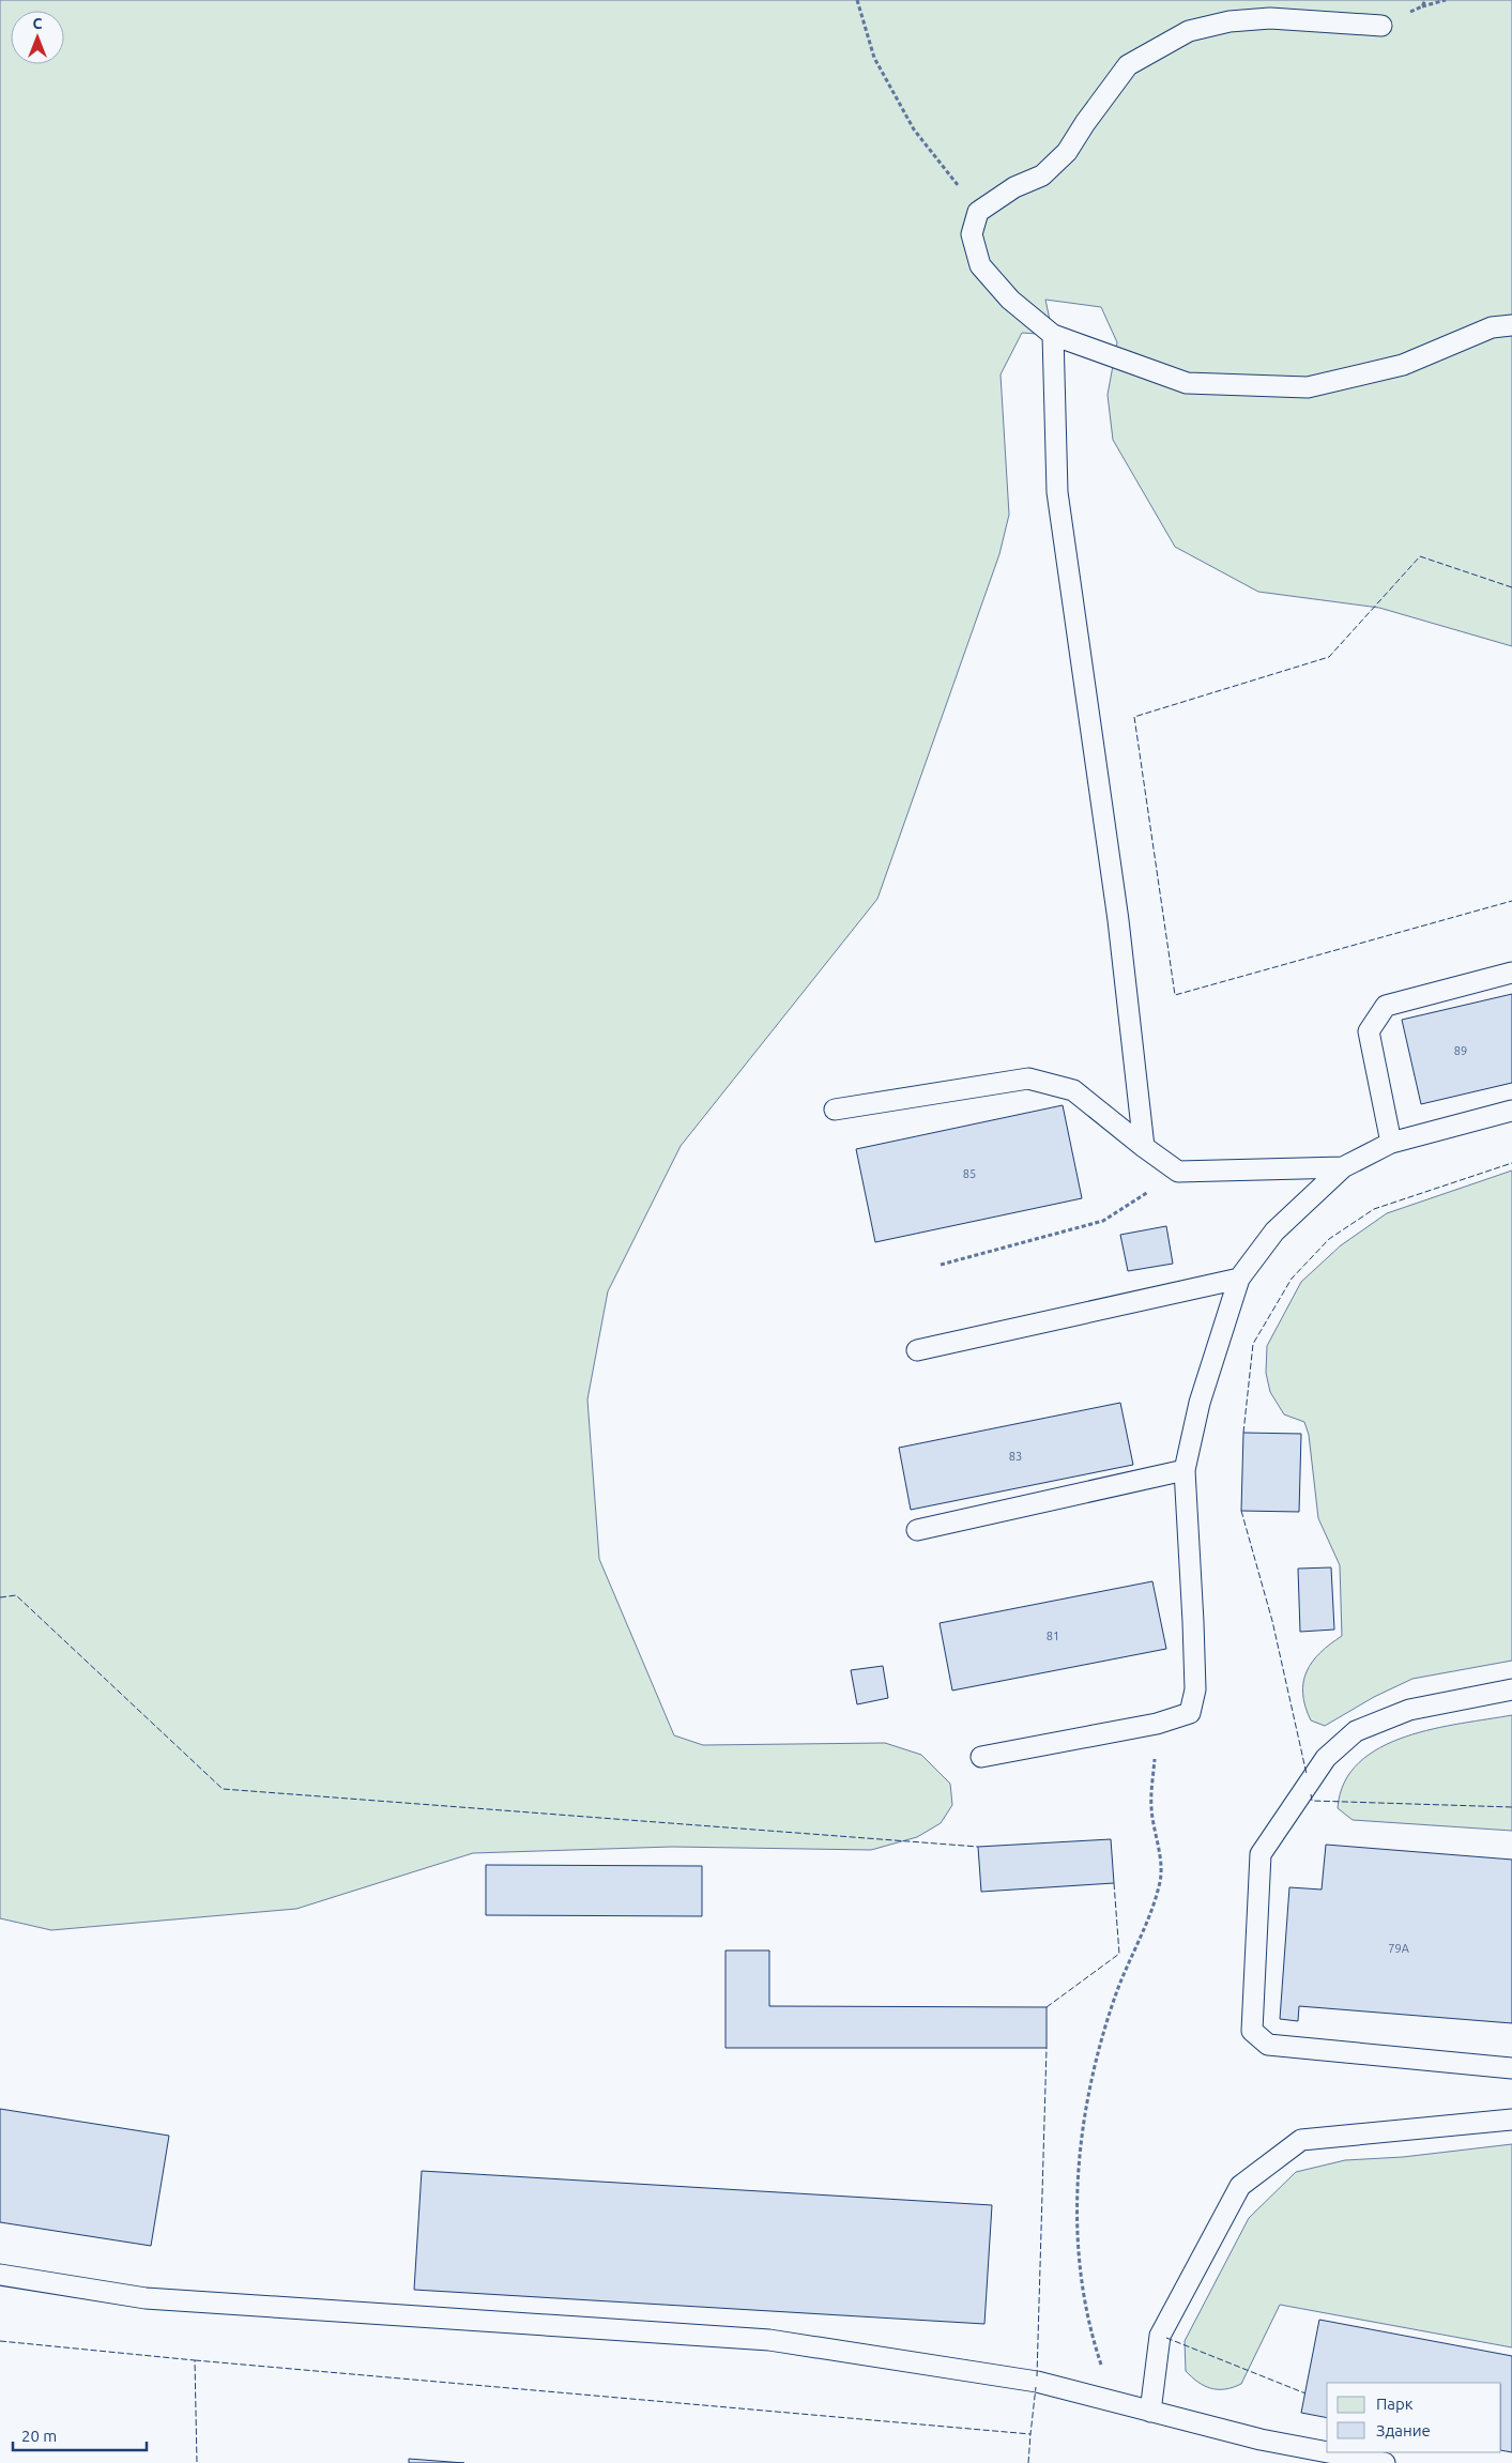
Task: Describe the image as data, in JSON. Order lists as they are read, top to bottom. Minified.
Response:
{"house_numbers":["89","85","83","81","79А"],"legend":["Парк","Здание"],"scale_bar":"20 m","north":"top"}
